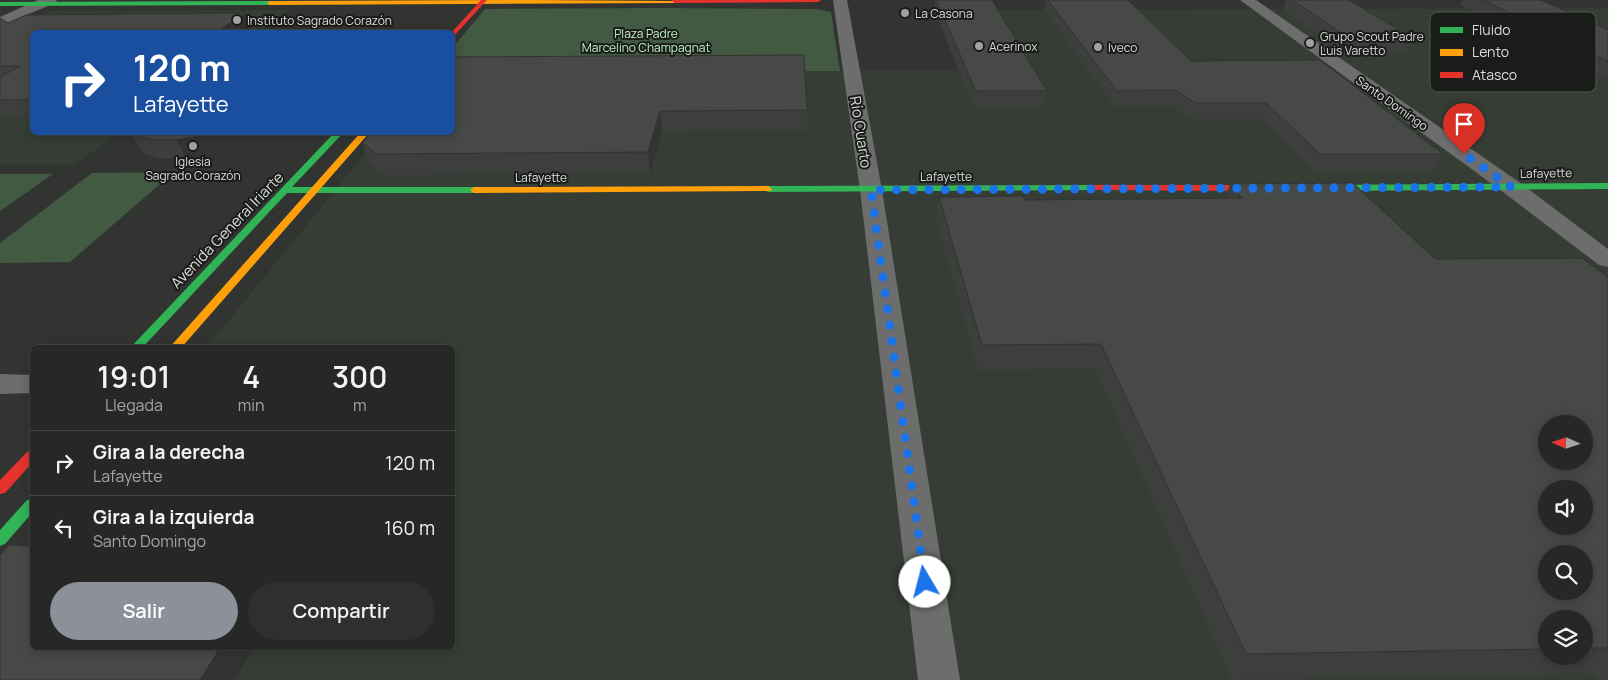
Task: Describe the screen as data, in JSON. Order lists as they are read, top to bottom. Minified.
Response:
{"streets":{"main road":["Lafayette","Avenida General Iriarte"],"street":["Santo Domingo","Río Cuarto"]},"crossings":[["Santo Domingo","Lafayette"],["Río Cuarto","Lafayette"],["Lafayette","Avenida General Iriarte"]],"parks":["Plaza Padre Marcelino Champagnat"],"places":["La Casona","Instituto Sagrado Corazón","Grupo Scout Padre Luis Varetto","Acerinox","Iveco","Iglesia Sagrado Corazón"],"legend":["Fluido","Lento","Atasco"],"north":"left","page":{"turn":["120 m","Lafayette"],"eta":["19:01","Llegada","4","min","300","m"],"list":[{"name":"Gira a la derecha","note":"Lafayette","value":"120 m"},{"name":"Gira a la izquierda","note":"Santo Domingo","value":"160 m"}],"buttons":["Salir","Compartir"]}}
